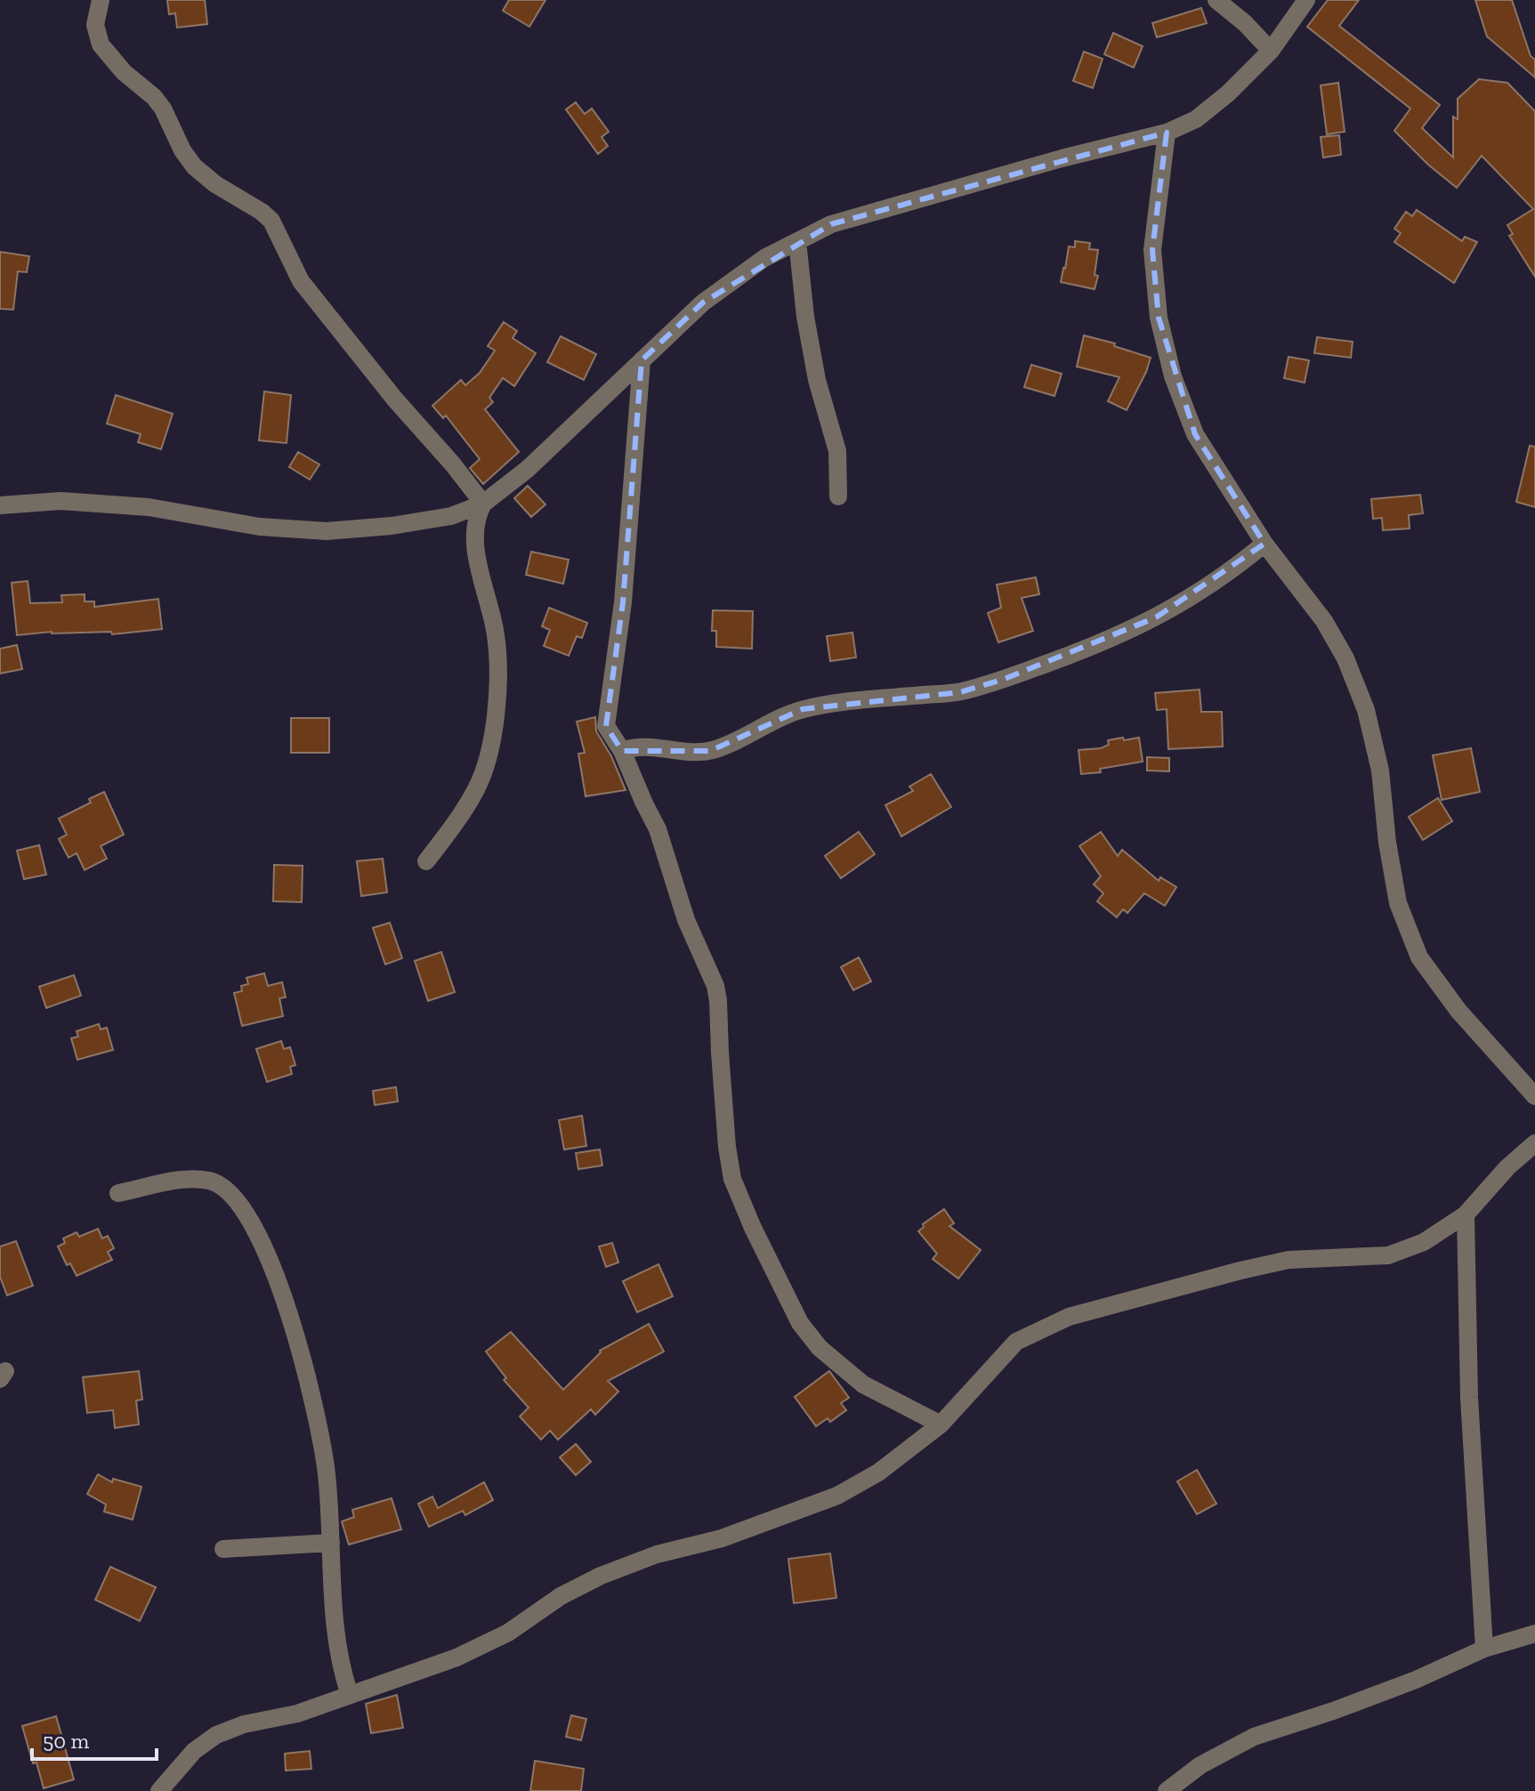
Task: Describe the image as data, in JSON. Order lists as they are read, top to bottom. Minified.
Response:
{"scale_bar":"50 m"}
